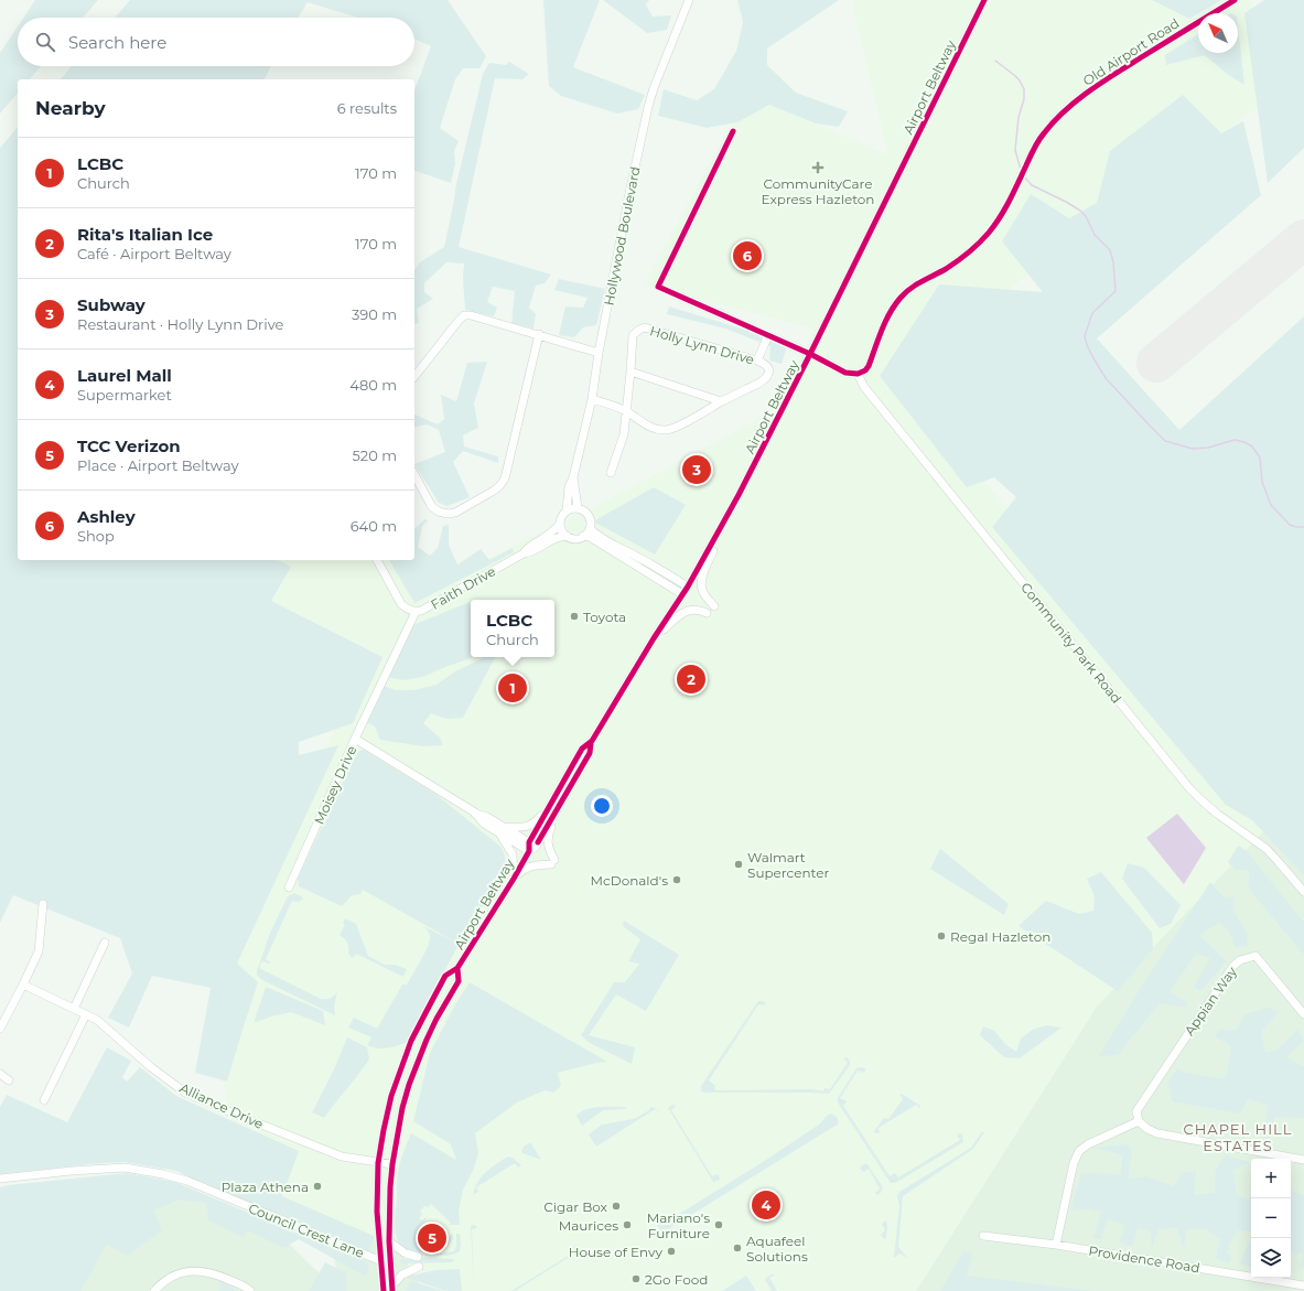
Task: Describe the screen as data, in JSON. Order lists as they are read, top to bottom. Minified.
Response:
{"streets":{"street":["Old Airport Road","Airport Beltway","Hollywood Boulevard","Holly Lynn Drive","Faith Drive","Community Park Road","Moisey Drive","Appian Way","Alliance Drive","Council Crest Lane","Providence Road"]},"crossings":[["Old Airport Road","Community Park Road"],["Airport Beltway","Moisey Drive"],["Airport Beltway","Alliance Drive"],["Airport Beltway","Council Crest Lane"],["Hollywood Boulevard","Faith Drive"]],"districts":["CHAPEL HILL ESTATES"],"places":{"health":["CommunityCare Express Hazleton"],"other":["Toyota","Walmart Supercenter","McDonald's","Regal Hazleton","Plaza Athena","Cigar Box","Maurices","Mariano's Furniture","Aquafeel Solutions","House of Envy","2Go Food"]},"north":"top left","page":{"search":"Search here","heading":["Nearby","6 results"],"list":[{"mark":"1","name":"LCBC","note":"Church","value":"170 m"},{"mark":"2","name":"Rita's Italian Ice","note":"Café · Airport Beltway","value":"170 m"},{"mark":"3","name":"Subway","note":"Restaurant · Holly Lynn Drive","value":"390 m"},{"mark":"4","name":"Laurel Mall","note":"Supermarket","value":"480 m"},{"mark":"5","name":"TCC Verizon","note":"Place · Airport Beltway","value":"520 m"},{"mark":"6","name":"Ashley","note":"Shop","value":"640 m"}],"pins":["6","3","2","1","4","5"],"popup":["LCBC","Church"],"map_buttons":["+","−"]}}
